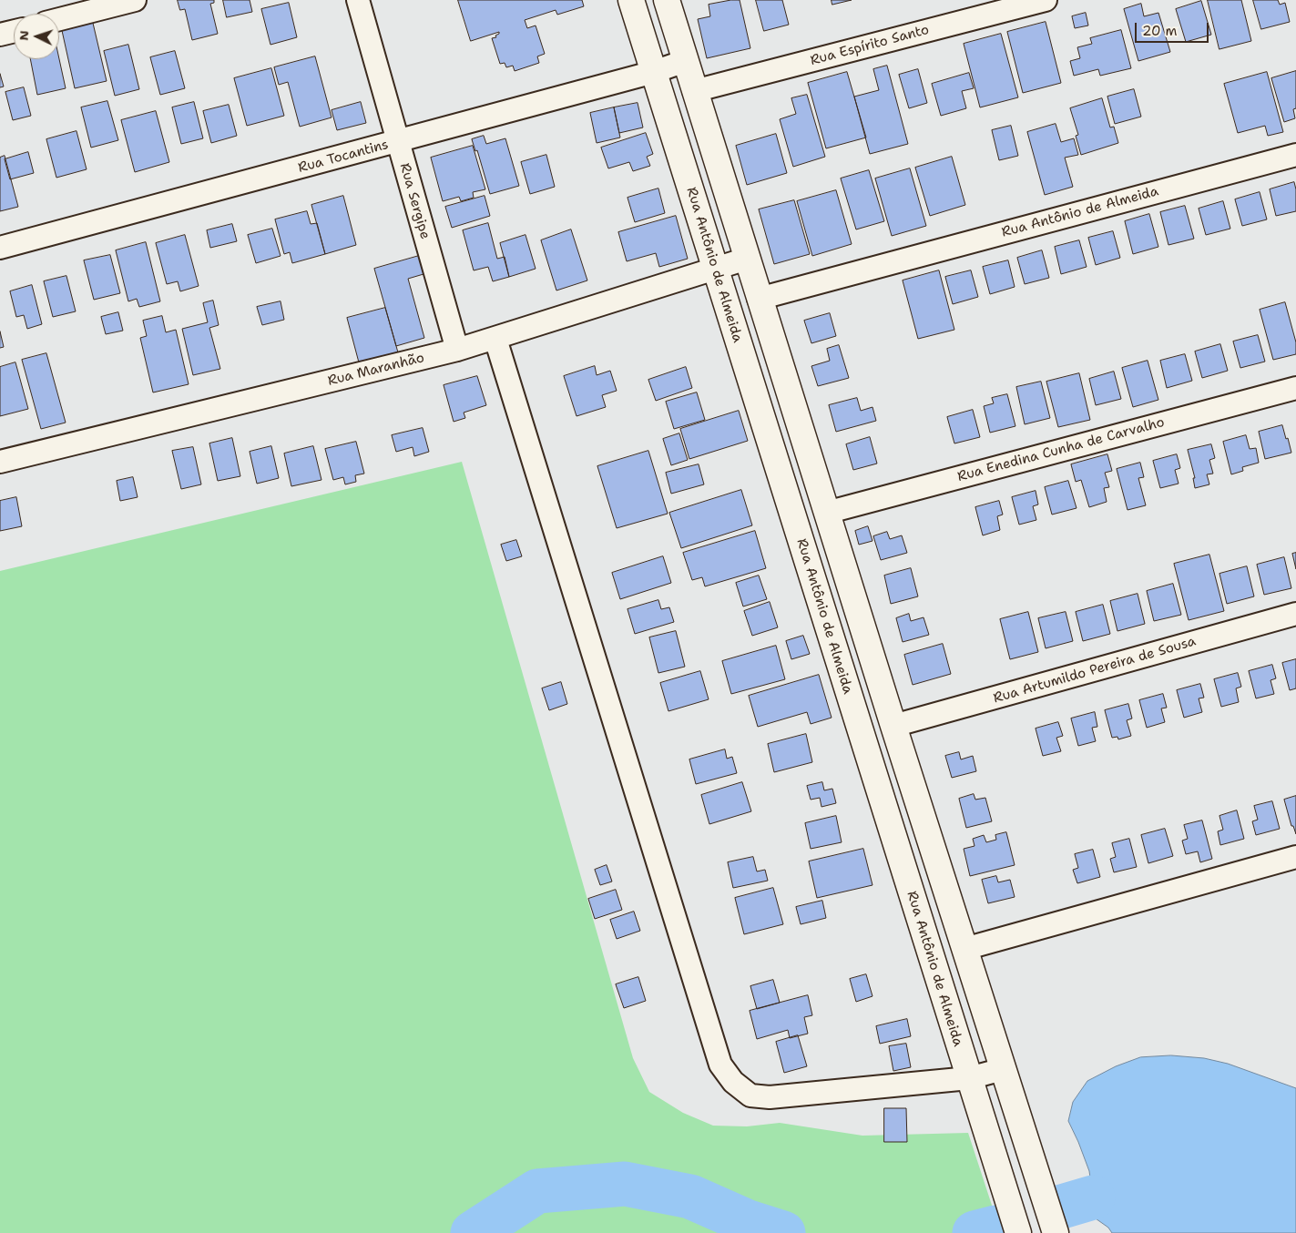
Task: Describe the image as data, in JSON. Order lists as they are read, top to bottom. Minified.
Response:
{"streets":{"street":["Rua Espírito Santo","Rua Tocantins","Rua Sergipe","Rua Antônio de Almeida","Rua Maranhão","Rua Enedina Cunha de Carvalho","Rua Artumildo Pereira de Sousa"]},"crossings":[["Rua Tocantins","Rua Sergipe"],["Rua Tocantins","Rua Antônio de Almeida"],["Rua Sergipe","Rua Maranhão"],["Rua Antônio de Almeida","Rua Maranhão"]],"scale_bar":"20 m","north":"left"}
